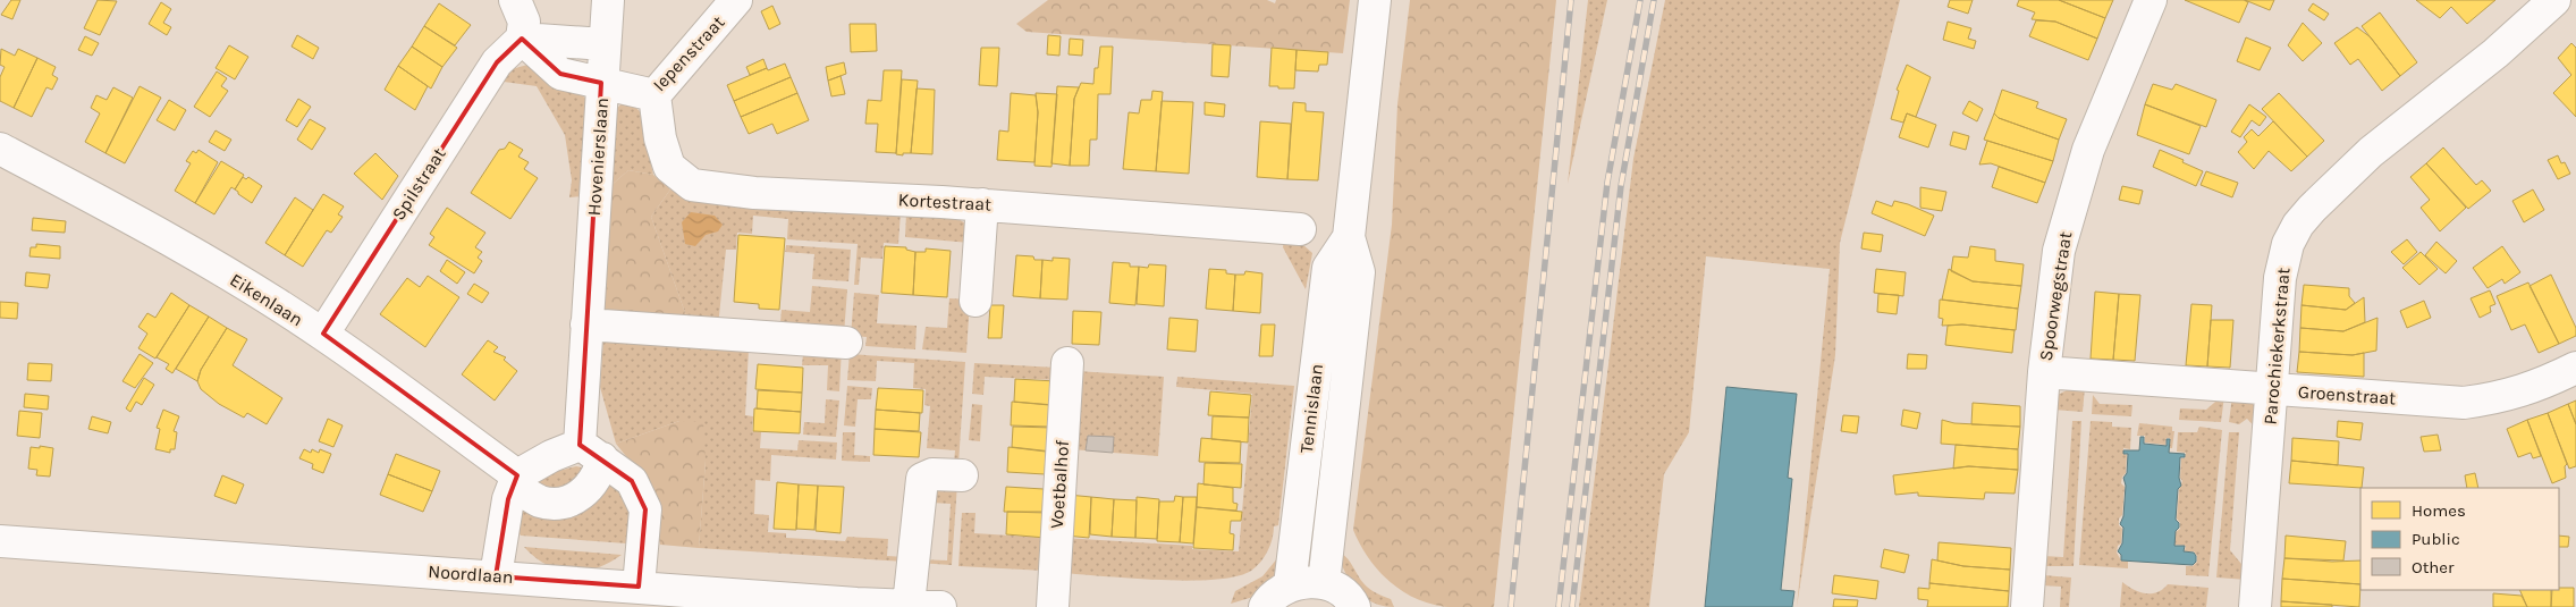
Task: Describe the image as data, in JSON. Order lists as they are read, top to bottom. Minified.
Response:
{"streets":{"street":["Iepenstraat","Hovenierslaan","Spilstraat","Kortestraat","Spoorwegstraat","Eikenlaan","Parochiekerkstraat","Groenstraat","Tennislaan","Voetbalhof","Noordlaan"]},"crossings":[["Iepenstraat","Hovenierslaan"],["Iepenstraat","Kortestraat"],["Hovenierslaan","Spilstraat"],["Hovenierslaan","Eikenlaan"],["Spilstraat","Eikenlaan"],["Spoorwegstraat","Groenstraat"],["Parochiekerkstraat","Groenstraat"]],"legend":["Homes","Public","Other"]}
